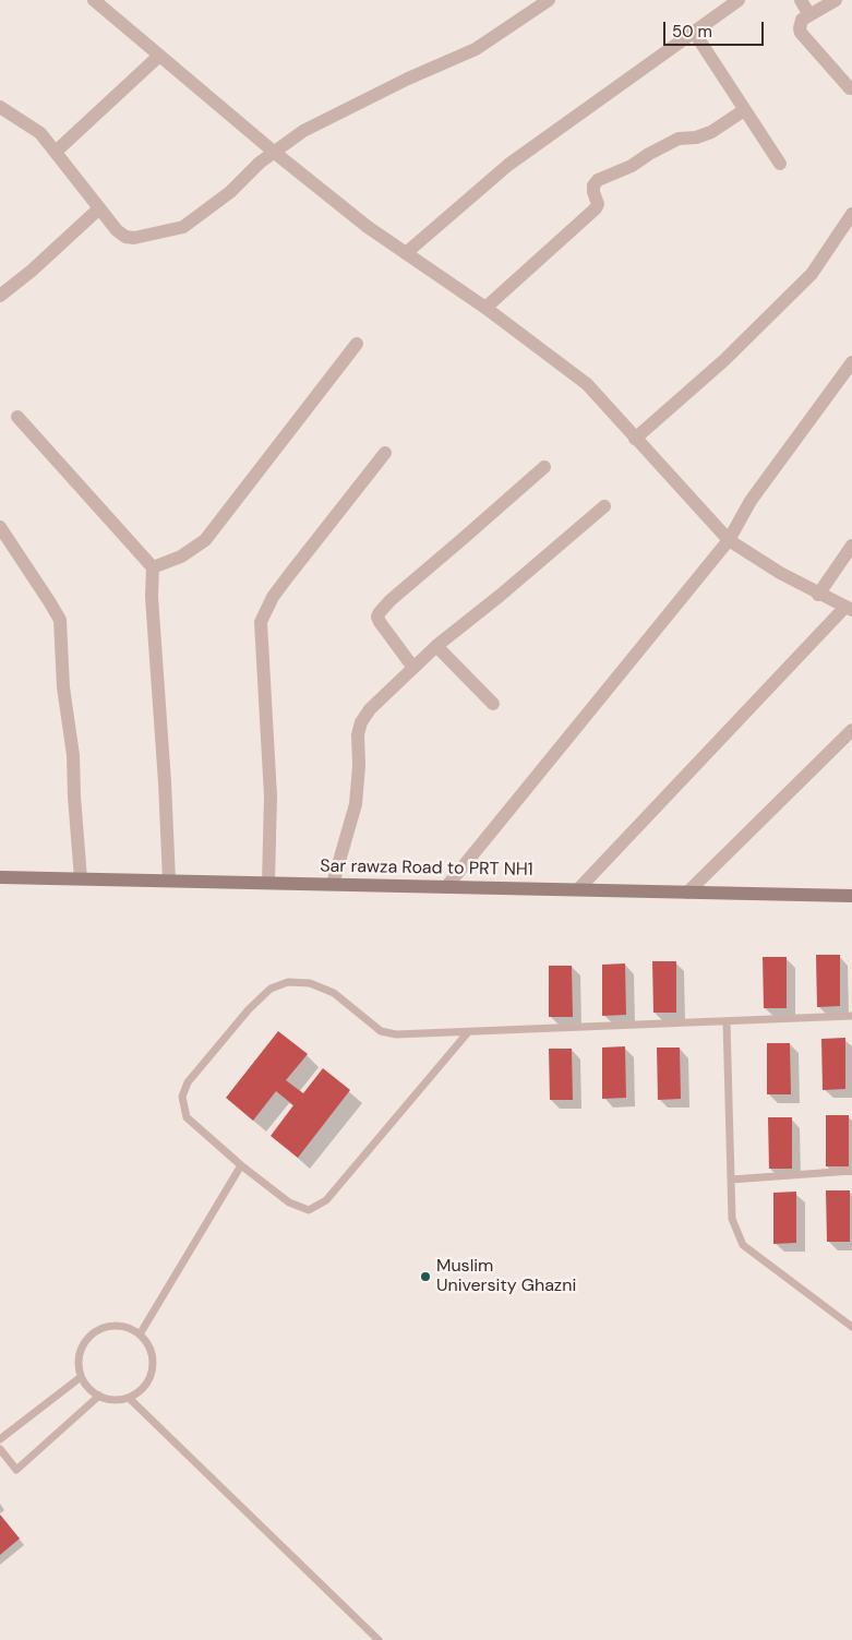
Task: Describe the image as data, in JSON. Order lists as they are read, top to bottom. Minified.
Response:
{"streets":{"main road":["Sar rawza Road to PRT NH1"]},"places":["Muslim University Ghazni"],"scale_bar":"50 m"}
